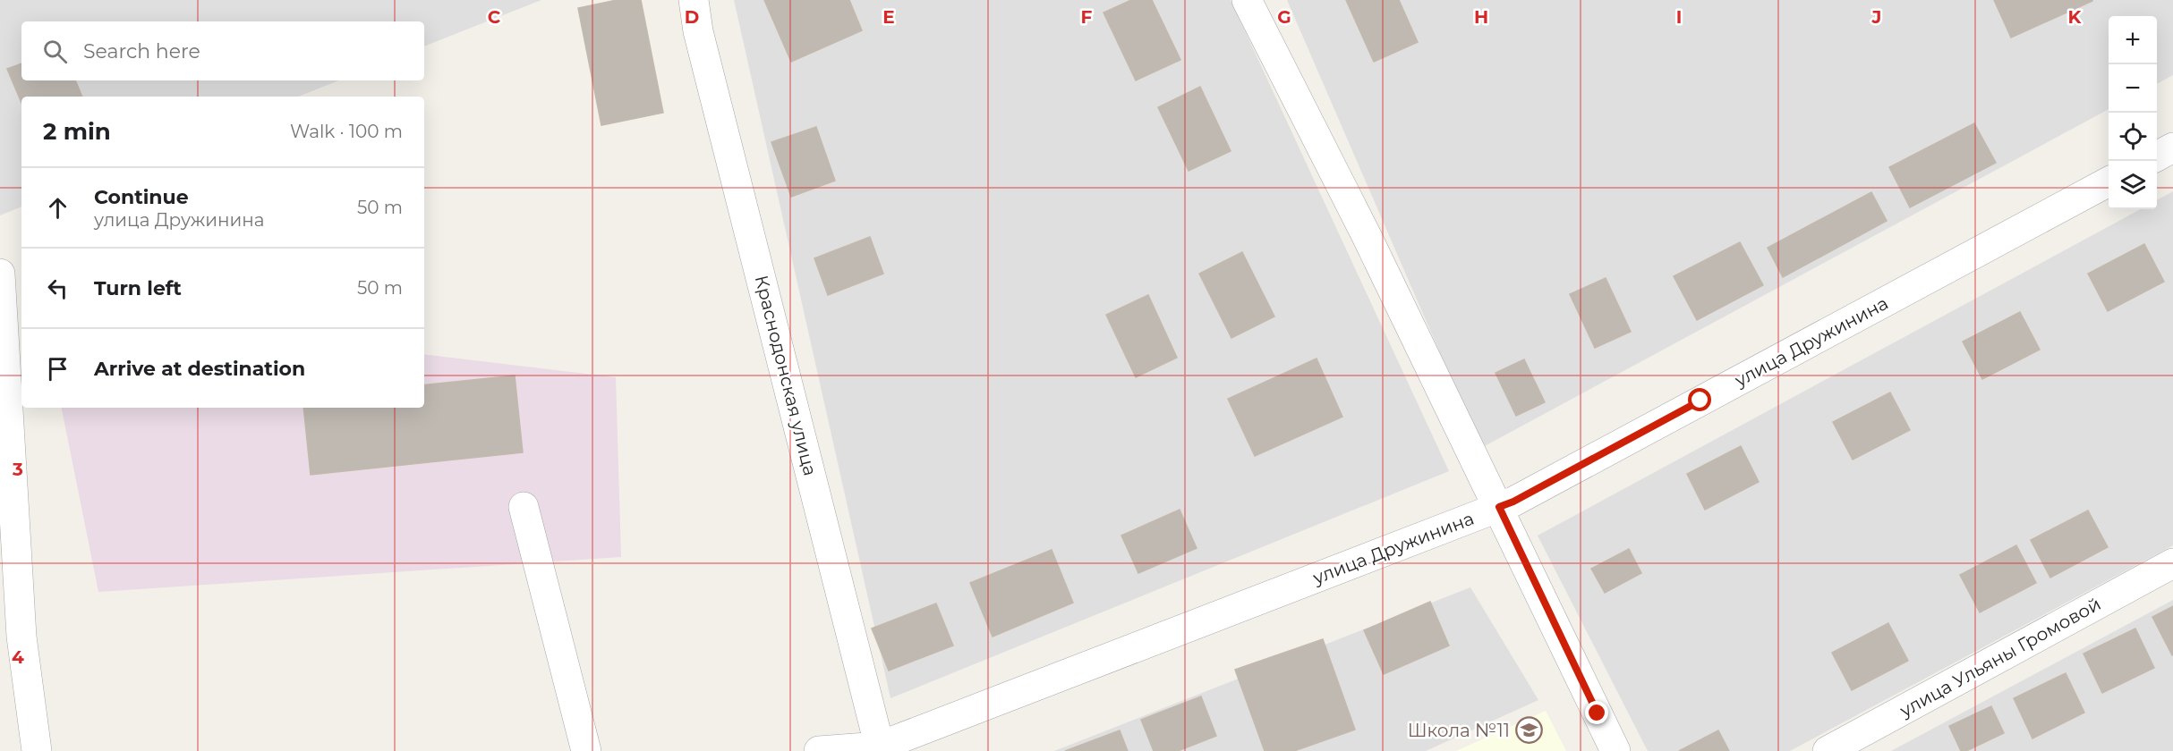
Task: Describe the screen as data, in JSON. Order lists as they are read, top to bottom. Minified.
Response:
{"streets":{"street":["улица Дружинина","Краснодонская улица","улица Ульяны Громовой"]},"crossings":[["улица Дружинина","Краснодонская улица"]],"places":{"school or university":["Школа №11"]},"page":{"map_buttons":["+","−"],"search":"Search here","heading":["2 min","Walk · 100 m"],"list":[["Continue","улица Дружинина","50 m"],["Turn left","50 m"],"Arrive at destination"]},"grid":{"columns":["C","D","E","F","G","H","I","J","K"],"rows":["3","4"]}}
